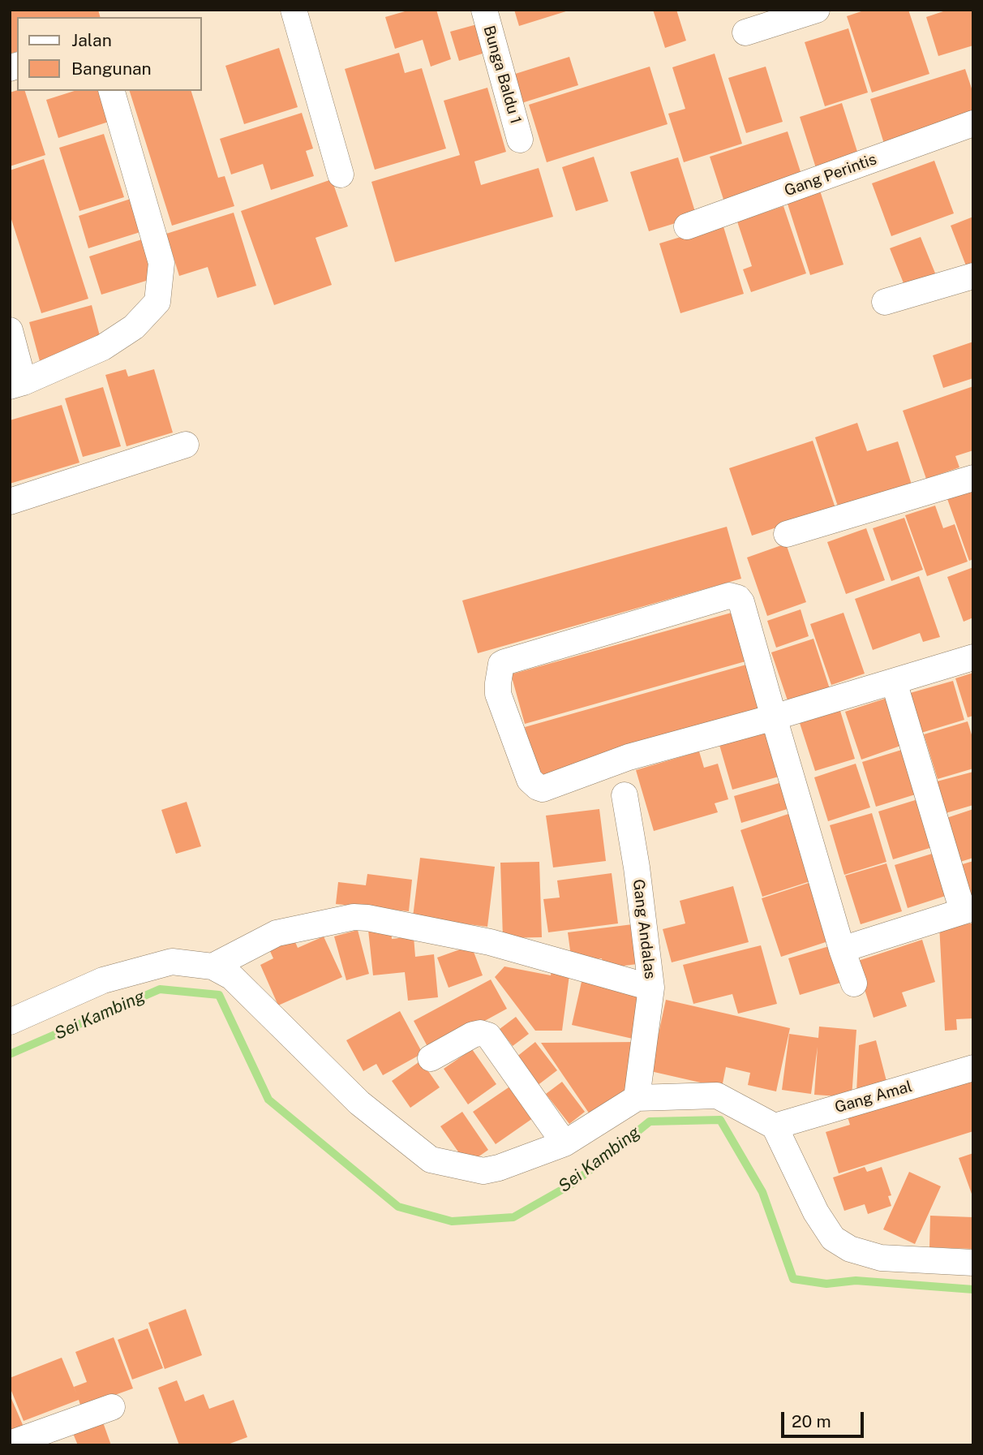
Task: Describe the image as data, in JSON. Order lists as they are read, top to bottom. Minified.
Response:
{"streets":{"street":["Bunga Baldu 1","Gang Perintis","Gang Andalas","Gang Amal"]},"water":["Sei Kambing"],"legend":["Jalan","Bangunan"],"scale_bar":"20 m"}
